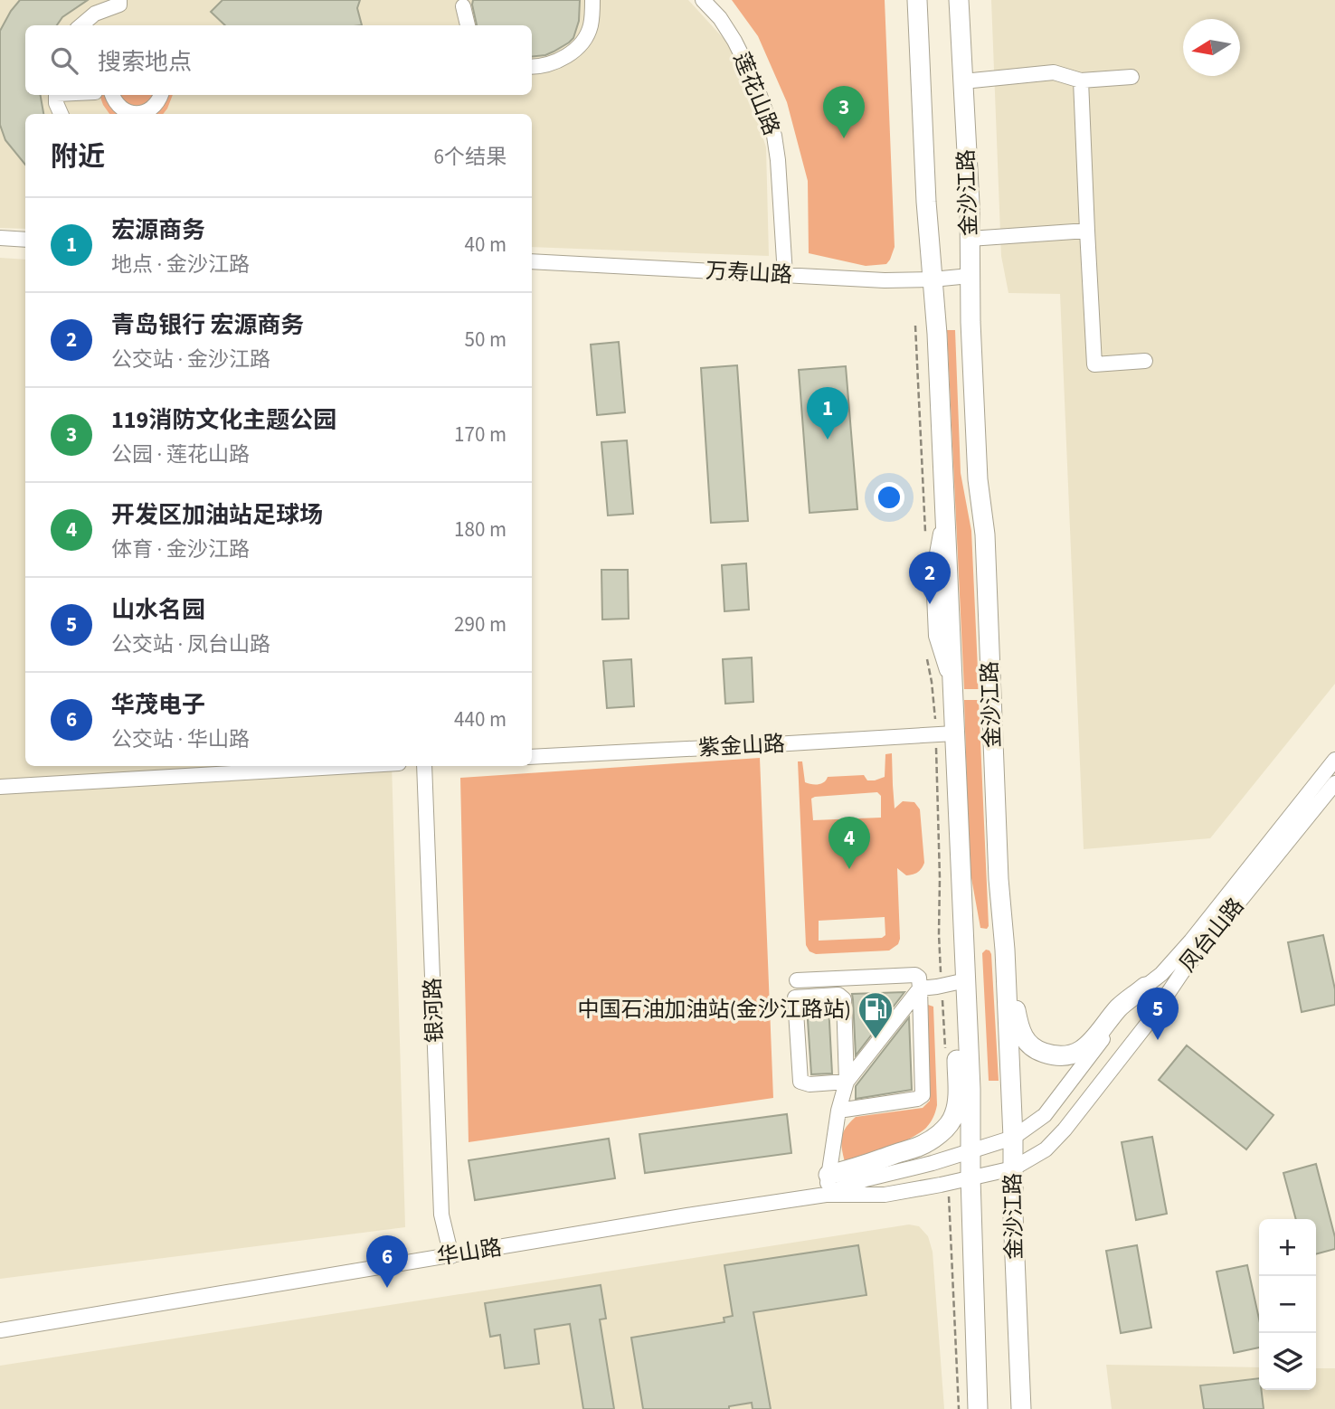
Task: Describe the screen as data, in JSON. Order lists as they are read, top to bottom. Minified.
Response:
{"streets":{"main road":["金沙江路"],"street":["莲花山路","万寿山路","紫金山路","凤台山路","银河路","华山路"]},"crossings":[["莲花山路","万寿山路"],["金沙江路","万寿山路"],["金沙江路","紫金山路"],["金沙江路","凤台山路"],["凤台山路","华山路"],["银河路","华山路"]],"places":{"fuel station":["中国石油加油站(金沙江路站)"]},"north":"left","page":{"search":"搜索地点","pins":["3","1","2","4","5","6"],"heading":["附近","6个结果"],"list":[{"mark":"1","name":"宏源商务","note":"地点 · 金沙江路","value":"40 m"},{"mark":"2","name":"青岛银行 宏源商务","note":"公交站 · 金沙江路","value":"50 m"},{"mark":"3","name":"119消防文化主题公园","note":"公园 · 莲花山路","value":"170 m"},{"mark":"4","name":"开发区加油站足球场","note":"体育 · 金沙江路","value":"180 m"},{"mark":"5","name":"山水名园","note":"公交站 · 凤台山路","value":"290 m"},{"mark":"6","name":"华茂电子","note":"公交站 · 华山路","value":"440 m"}],"map_buttons":["+","−"]}}
